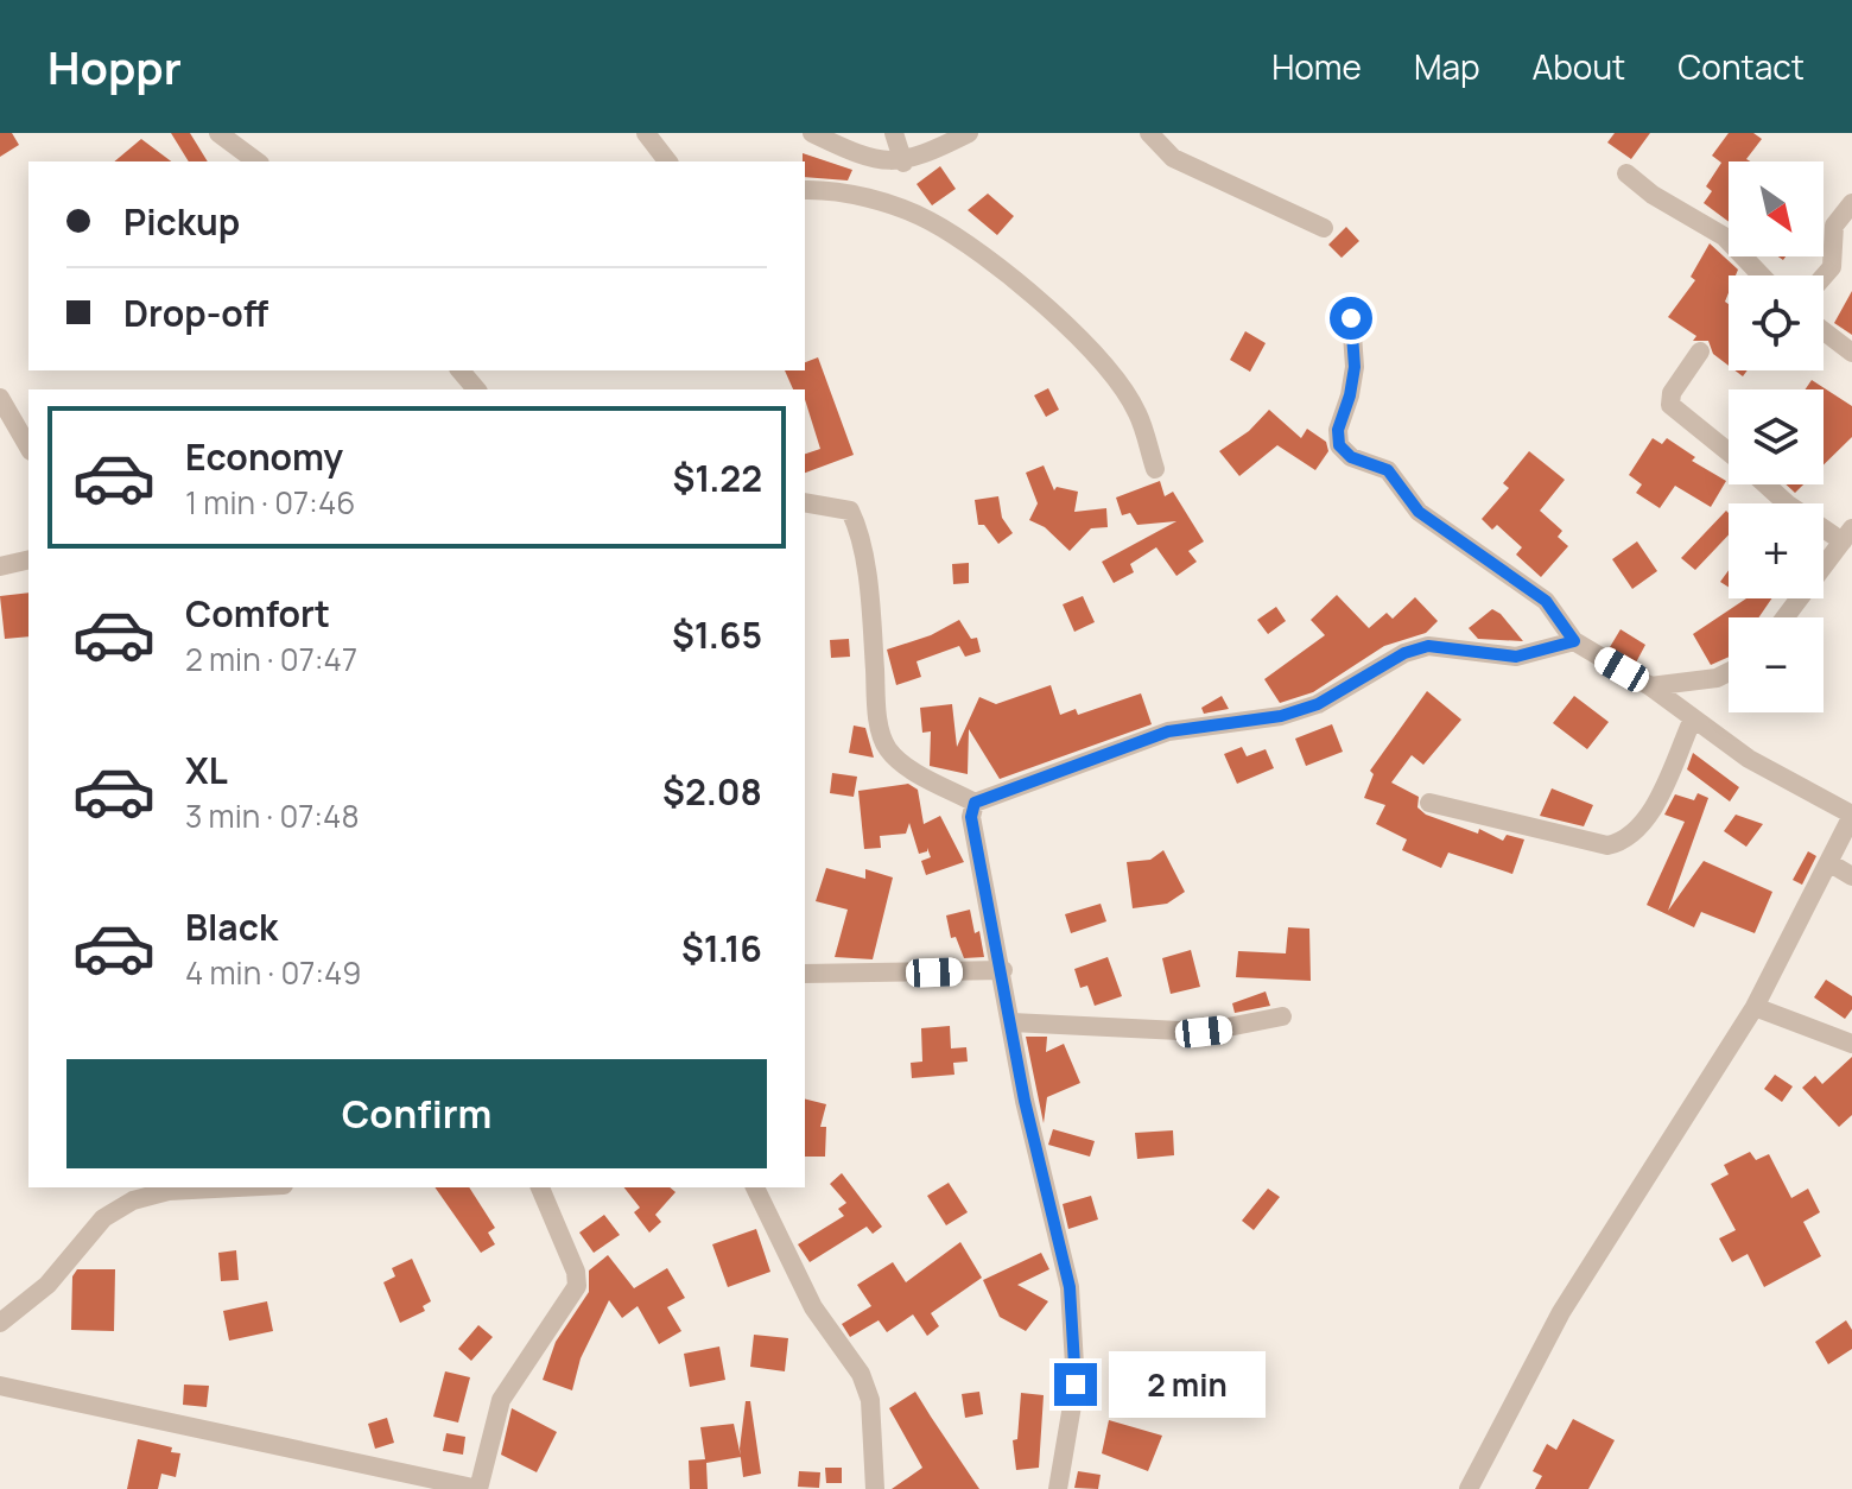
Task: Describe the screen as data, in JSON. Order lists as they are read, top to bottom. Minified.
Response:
{"north":"bottom right","page":{"header":"Hoppr","nav":["Home","Map","About","Contact"],"map_buttons":["+","−"],"banner":["Pickup","Drop-off"],"list":[{"name":"Economy","note":"1 min · 07:46","value":"$1.22"},{"name":"Comfort","note":"2 min · 07:47","value":"$1.65"},{"name":"XL","note":"3 min · 07:48","value":"$2.08"},{"name":"Black","note":"4 min · 07:49","value":"$1.16"}],"buttons":"Confirm","bubble":"2 min"}}
